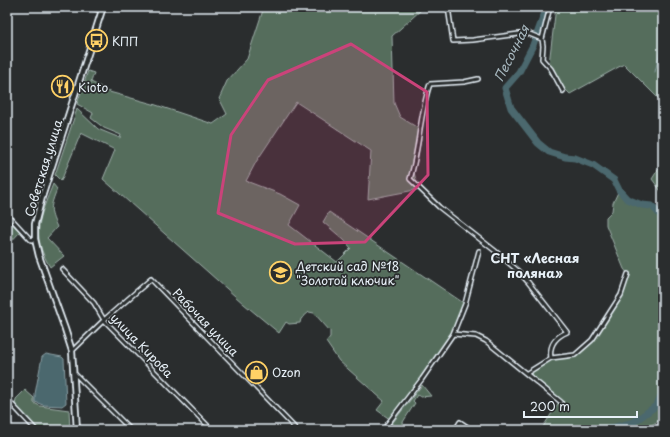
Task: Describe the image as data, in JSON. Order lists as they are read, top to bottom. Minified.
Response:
{"streets":{"main road":["Советская улица"],"street":["Рабочая улица","улица Кирова"]},"crossings":[["Рабочая улица","улица Кирова"]],"districts":["СНТ «Лесная поляна»"],"water":["Песочная"],"places":{"bus stop":["КПП"],"restaurant":["Kioto"],"school or university":["Детский сад №18 \"Золотой ключик\""],"shop":["Ozon"]},"scale_bar":"200 m"}
